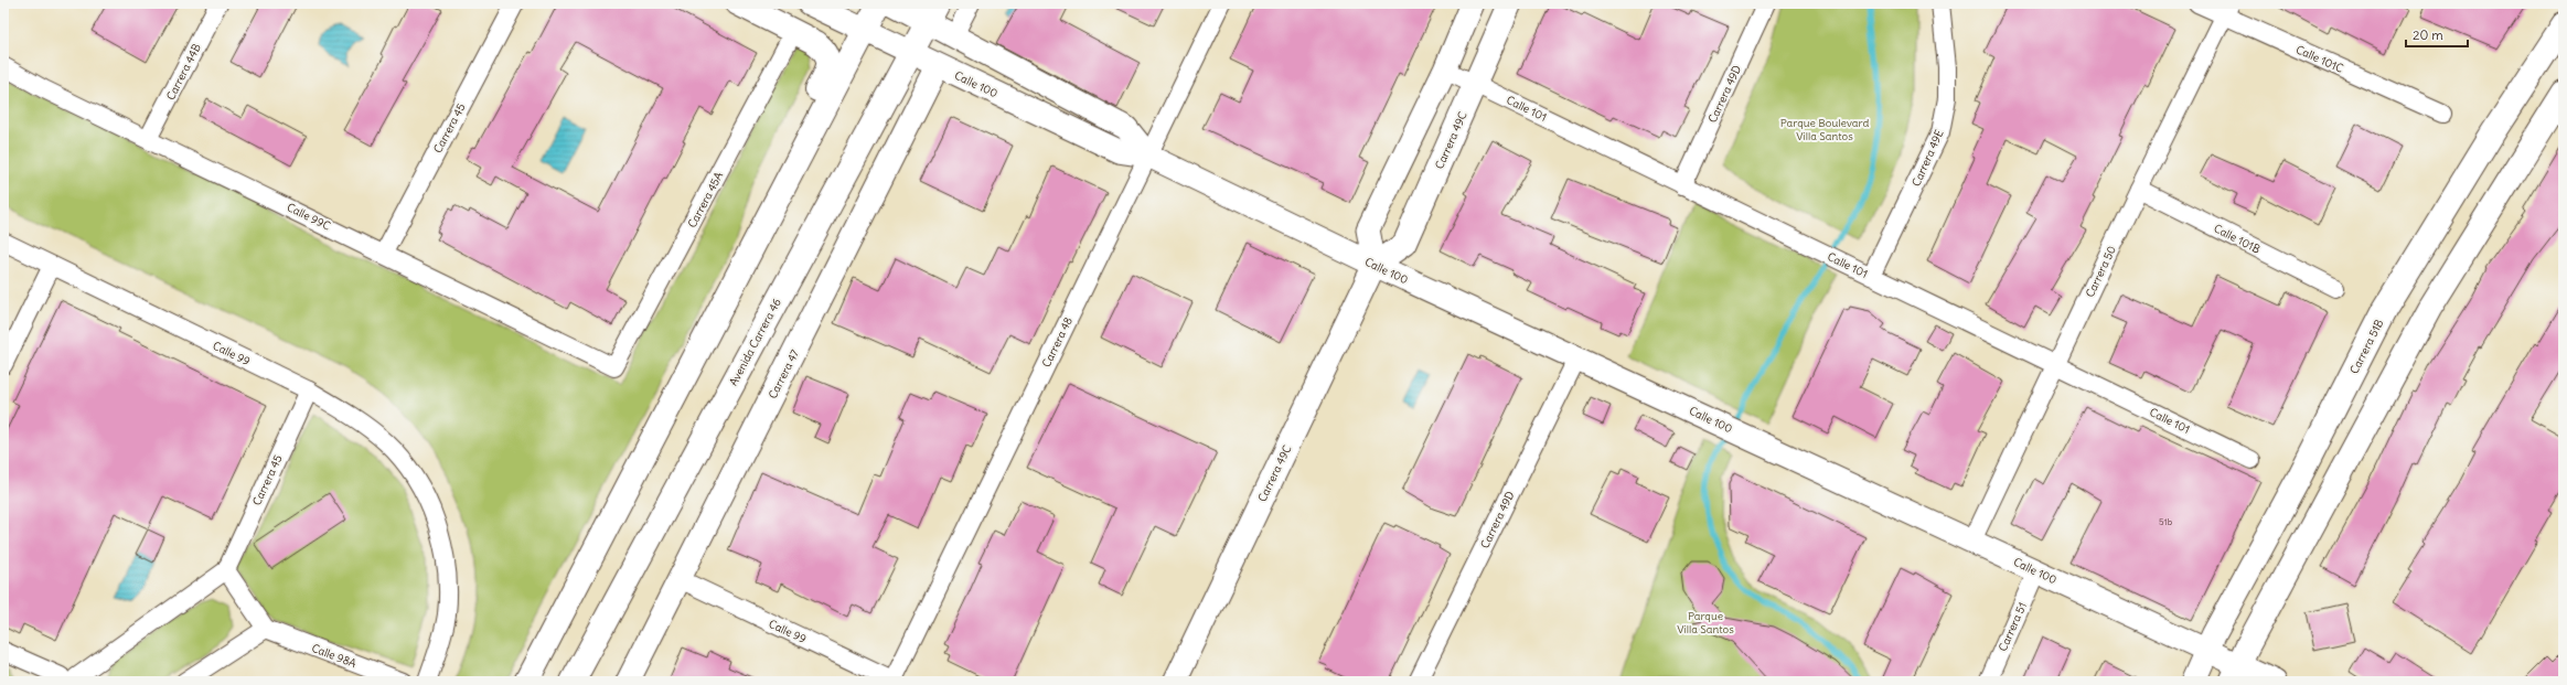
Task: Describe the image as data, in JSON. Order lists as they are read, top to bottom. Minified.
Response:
{"streets":{"main road":["Avenida Carrera 46","Carrera 51B"],"street":["Calle 101C","Carrera 44B","Calle 100","Carrera 49D","Calle 101","Carrera 45","Carrera 49C","Carrera 49E","Carrera 45A","Calle 99C","Calle 101B","Carrera 50","Carrera 48","Calle 99","Carrera 47","Carrera 51","Calle 98A"]},"crossings":[["Calle 101C","Carrera 50"],["Carrera 44B","Calle 99C"],["Calle 100","Carrera 49D"],["Calle 100","Carrera 49C"],["Calle 100","Carrera 50"],["Calle 100","Avenida Carrera 46"],["Calle 100","Carrera 48"],["Calle 100","Carrera 51B"],["Calle 100","Carrera 47"],["Calle 100","Carrera 51"],["Carrera 49D","Calle 101"],["Calle 101","Carrera 49C"],["Calle 101","Carrera 49E"],["Calle 101","Carrera 50"],["Carrera 45","Calle 99C"],["Carrera 45","Calle 99"],["Carrera 45A","Calle 99C"],["Calle 101B","Carrera 50"],["Carrera 48","Calle 99"],["Calle 99","Carrera 47"]],"parks":["Parque Boulevard Villa Santos","Parque Villa Santos"],"house_numbers":["51b"],"scale_bar":"20 m"}
